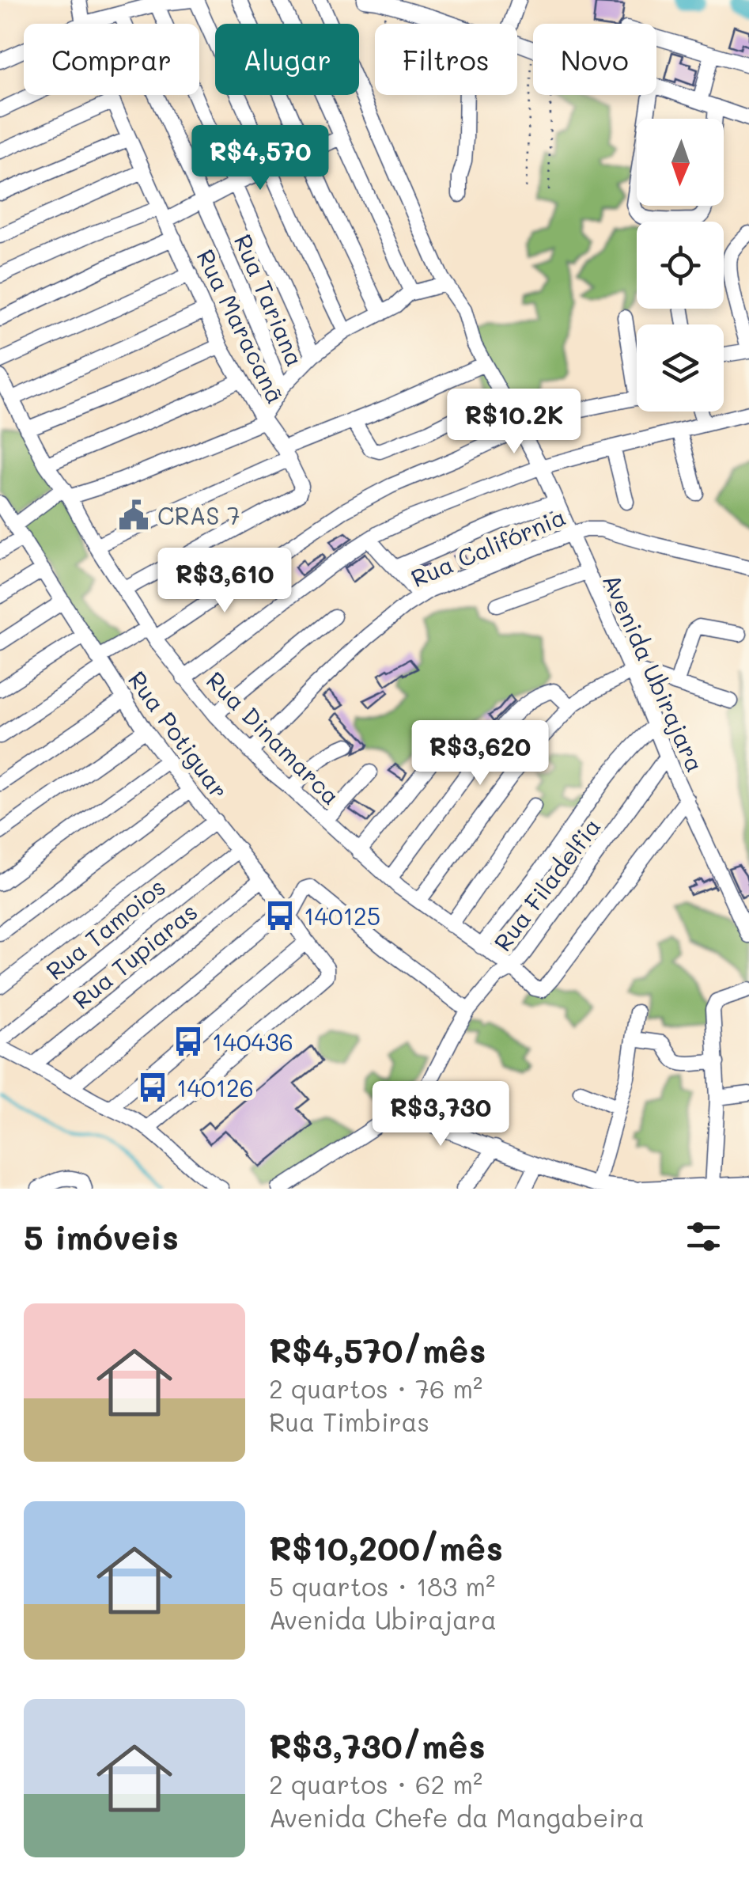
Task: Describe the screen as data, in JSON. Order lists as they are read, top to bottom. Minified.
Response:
{"streets":{"street":["Rua Tariana","Rua Maracanã","Rua Califórnia","Avenida Ubirajara","Rua Potiguar","Rua Dinamarca","Rua Filadelfia","Rua Tamoios","Rua Tupiaras"]},"crossings":[["Rua Maracanã","Rua Dinamarca"],["Rua Califórnia","Avenida Ubirajara"],["Rua Califórnia","Rua Dinamarca"],["Avenida Ubirajara","Rua Dinamarca"],["Avenida Ubirajara","Rua Filadelfia"],["Rua Potiguar","Rua Tamoios"],["Rua Potiguar","Rua Tupiaras"],["Rua Dinamarca","Rua Filadelfia"]],"places":{"public building":["CRAS 7"],"bus stop":["140125","140436","140126"]},"north":"bottom","page":{"chip":["Comprar","Alugar","Filtros","Novo"],"price":["R$4,570","R$10.2K","R$3,610","R$3,620","R$3,730"],"heading":"5 imóveis","list":[{"name":"R$4,570/mês","note":"2 quartos · 76 m² · Rua Timbiras"},{"name":"R$10,200/mês","note":"5 quartos · 183 m² · Avenida Ubirajara"},{"name":"R$3,730/mês","note":"2 quartos · 62 m² · Avenida Chefe da Mangabeira"}]}}
